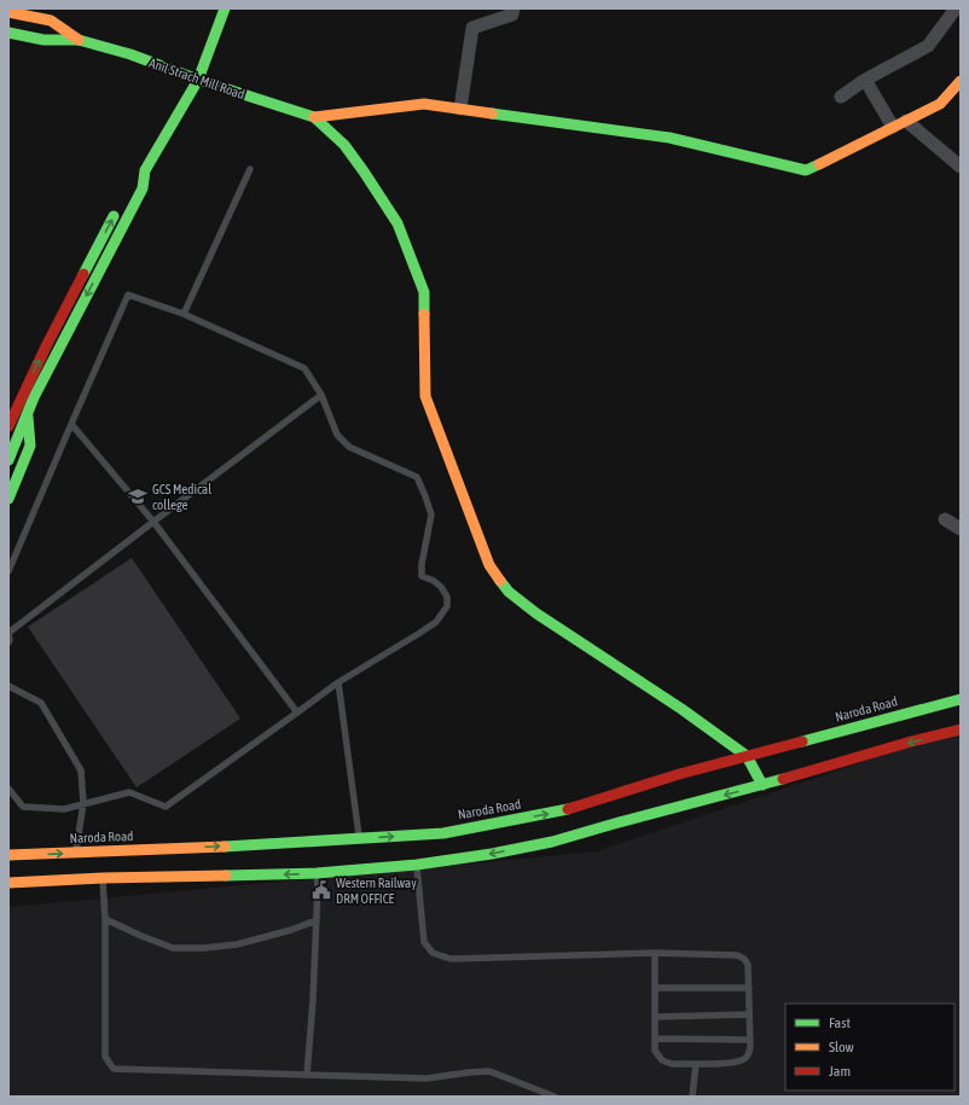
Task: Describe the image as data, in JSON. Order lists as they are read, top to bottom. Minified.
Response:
{"streets":{"main road":["Anil Strach Mill Road","Naroda Road"]},"places":{"school or university":["GCS Medical college"],"public building":["Western Railway DRM OFFICE"]},"legend":["Fast","Slow","Jam"]}
